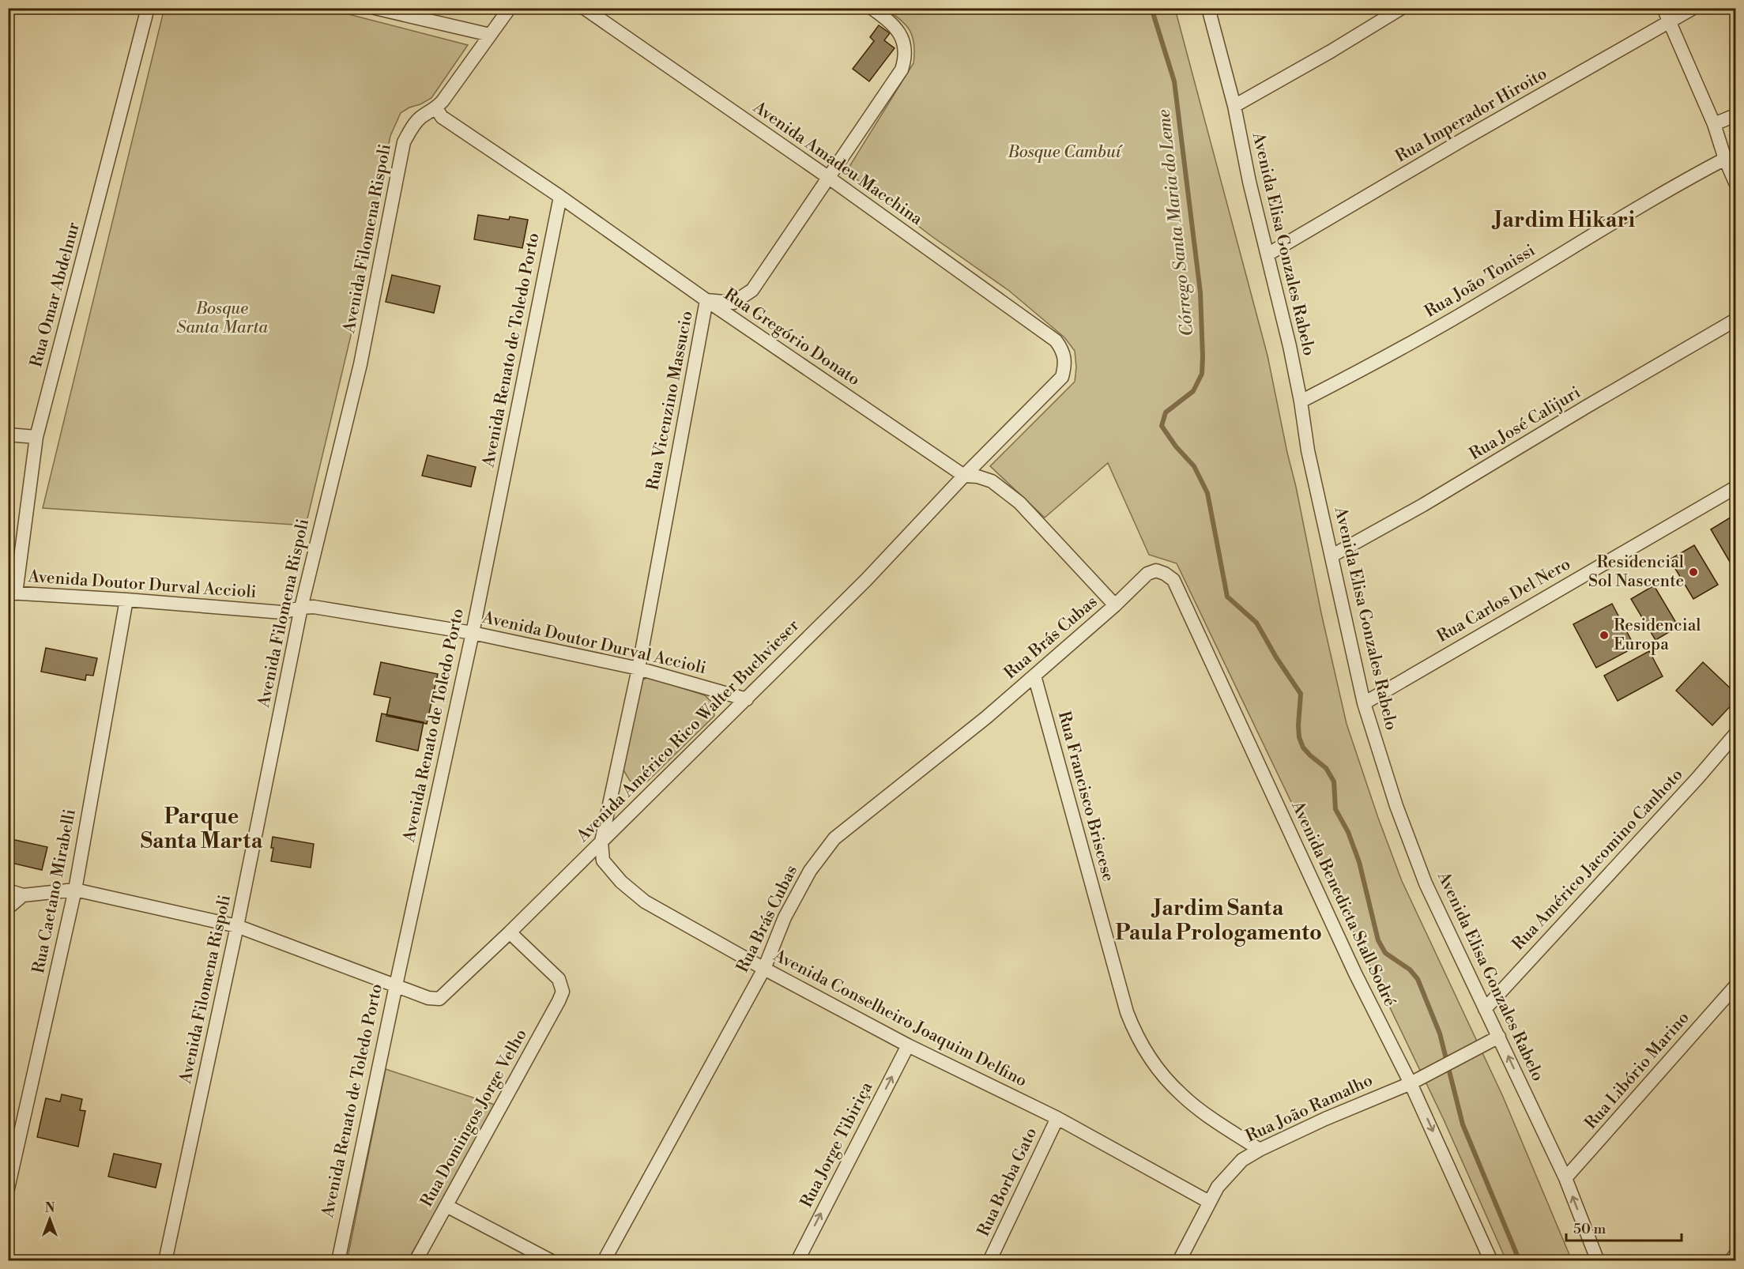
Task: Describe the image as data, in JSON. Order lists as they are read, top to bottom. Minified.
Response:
{"streets":{"street":["Rua Imperador Hiroito","Avenida Amadeu Macchina","Avenida Filomena Rispoli","Avenida Elisa Gonzales Rabelo","Rua João Tonissi","Rua Omar Abdelnur","Rua Gregório Donato","Avenida Renato de Toledo Porto","Rua Vicenzino Massucio","Rua José Calijuri","Avenida Doutor Durval Accioli","Rua Carlos Del Nero","Rua Brás Cubas","Avenida Américo Rico Walter Buchvieser","Rua Francisco Briscese","Rua Américo Jacomino Canhoto","Rua Caetano Mirabelli","Avenida Benedicta Stall Sodré","Avenida Conselheiro Joaquim Delfino","Rua Libório Marino","Rua João Ramalho","Rua Domingos Jorge Velho","Rua Jorge Tibiriça","Rua Borba Gato"]},"crossings":[["Rua Imperador Hiroito","Avenida Elisa Gonzales Rabelo"],["Avenida Amadeu Macchina","Rua Vicenzino Massucio"],["Avenida Amadeu Macchina","Avenida Américo Rico Walter Buchvieser"],["Avenida Filomena Rispoli","Rua Gregório Donato"],["Avenida Filomena Rispoli","Avenida Doutor Durval Accioli"],["Avenida Elisa Gonzales Rabelo","Rua João Tonissi"],["Avenida Elisa Gonzales Rabelo","Rua José Calijuri"],["Avenida Elisa Gonzales Rabelo","Rua Carlos Del Nero"],["Avenida Elisa Gonzales Rabelo","Rua Américo Jacomino Canhoto"],["Avenida Elisa Gonzales Rabelo","Rua Libório Marino"],["Avenida Elisa Gonzales Rabelo","Rua João Ramalho"],["Rua Omar Abdelnur","Avenida Doutor Durval Accioli"],["Rua Gregório Donato","Avenida Renato de Toledo Porto"],["Rua Gregório Donato","Rua Vicenzino Massucio"],["Rua Gregório Donato","Rua Brás Cubas"],["Rua Gregório Donato","Avenida Américo Rico Walter Buchvieser"],["Avenida Renato de Toledo Porto","Avenida Doutor Durval Accioli"],["Avenida Renato de Toledo Porto","Avenida Américo Rico Walter Buchvieser"],["Rua Vicenzino Massucio","Avenida Doutor Durval Accioli"],["Rua Vicenzino Massucio","Avenida Américo Rico Walter Buchvieser"],["Rua Vicenzino Massucio","Avenida Conselheiro Joaquim Delfino"],["Avenida Doutor Durval Accioli","Avenida Américo Rico Walter Buchvieser"],["Avenida Doutor Durval Accioli","Rua Caetano Mirabelli"],["Rua Brás Cubas","Rua Francisco Briscese"],["Rua Brás Cubas","Avenida Benedicta Stall Sodré"],["Rua Brás Cubas","Avenida Conselheiro Joaquim Delfino"],["Avenida Américo Rico Walter Buchvieser","Avenida Conselheiro Joaquim Delfino"],["Avenida Américo Rico Walter Buchvieser","Rua Domingos Jorge Velho"],["Rua Francisco Briscese","Rua João Ramalho"],["Avenida Benedicta Stall Sodré","Rua João Ramalho"],["Avenida Conselheiro Joaquim Delfino","Rua João Ramalho"],["Avenida Conselheiro Joaquim Delfino","Rua Jorge Tibiriça"],["Avenida Conselheiro Joaquim Delfino","Rua Borba Gato"]],"one_way":["Rua Jorge Tibiriça"],"districts":["Jardim Hikari","Parque Santa Marta","Jardim Santa Paula Prologamento"],"water":["Córrego Santa Maria do Leme"],"parks":["Bosque Cambuí","Bosque Santa Marta"],"places":["Residencial Sol Nascente","Residencial Europa"],"scale_bar":"50 m","north":"top"}
